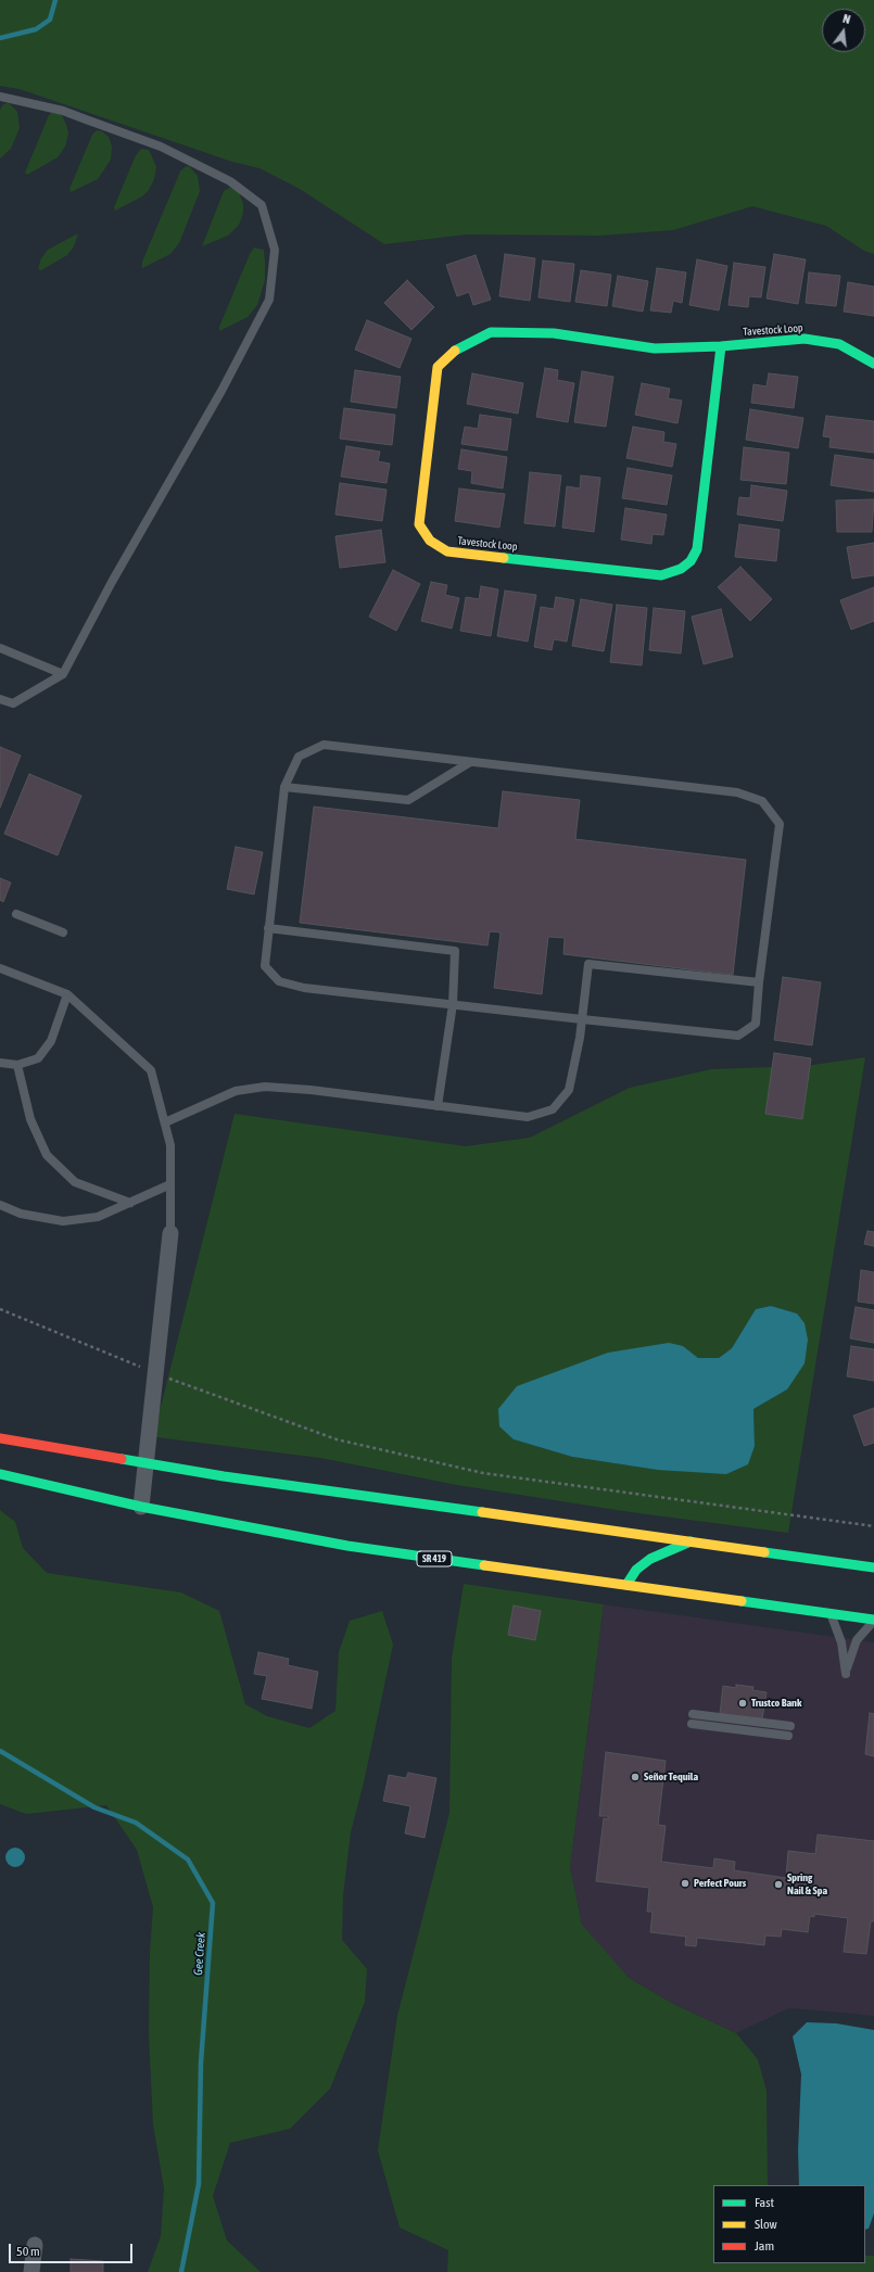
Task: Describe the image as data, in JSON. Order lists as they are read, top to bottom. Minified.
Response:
{"streets":{"main road":["Tavestock Loop","SR 419"]},"water":["Gee Creek"],"places":["Trustco Bank","Señor Tequila","Perfect Pours","Spring Nail & Spa"],"legend":["Fast","Slow","Jam"],"scale_bar":"50 m","north":"top"}
